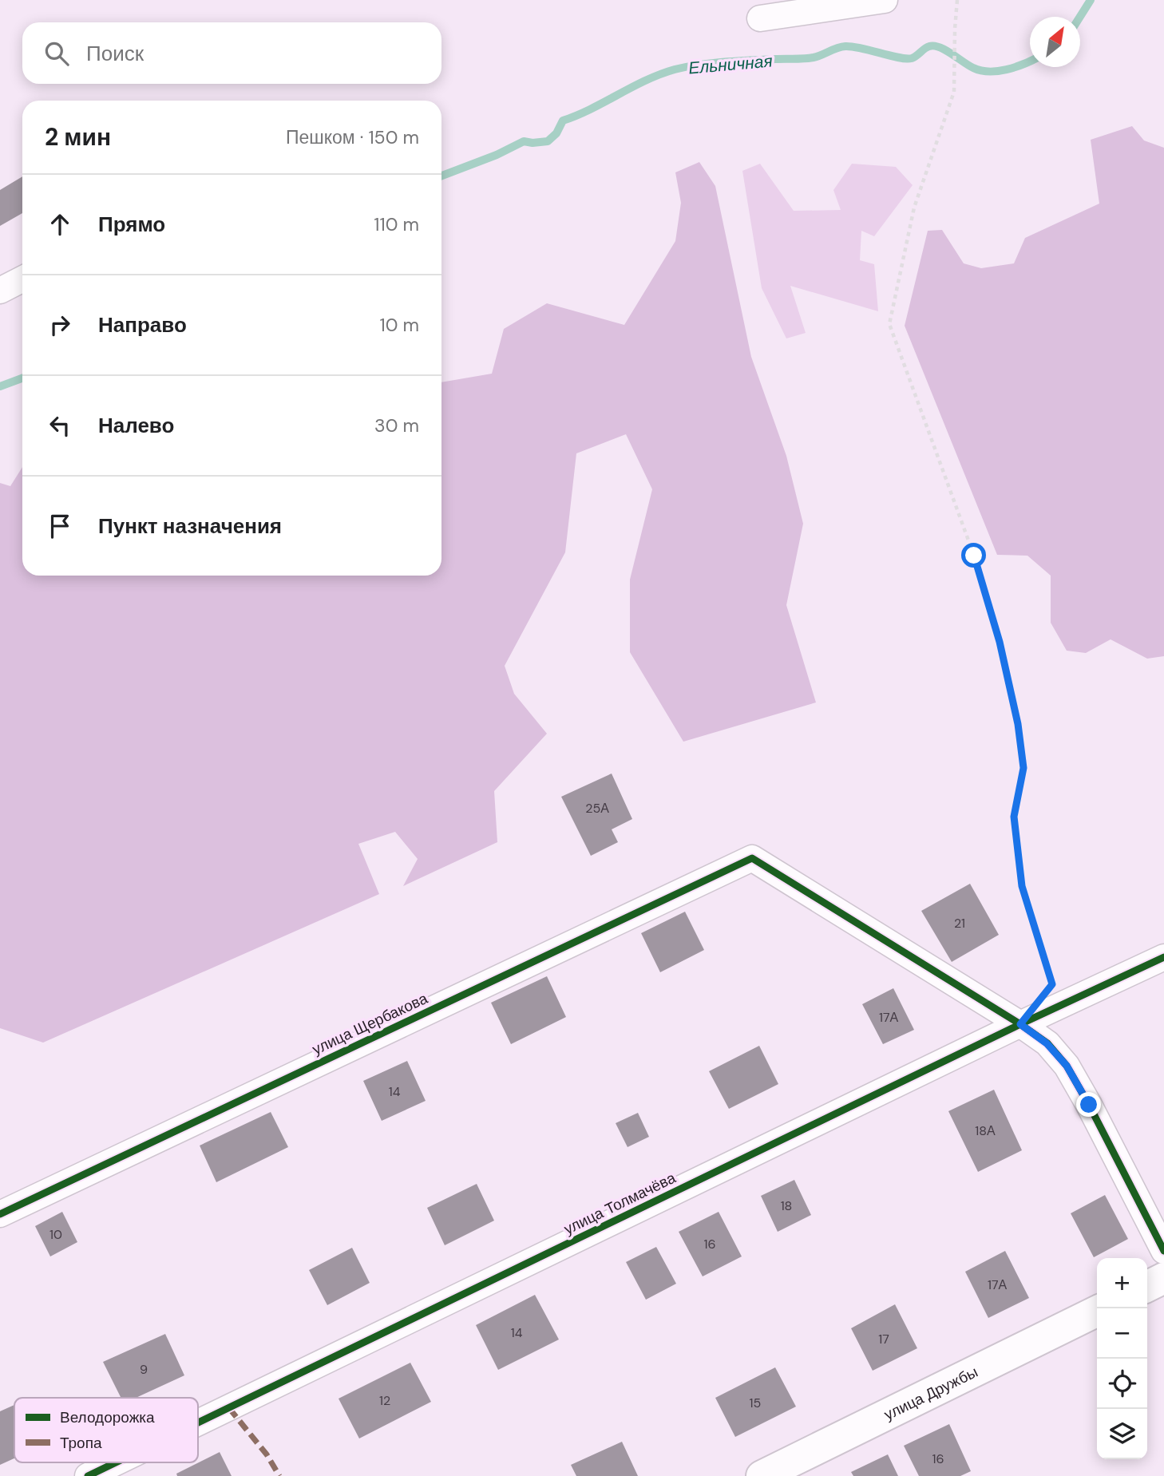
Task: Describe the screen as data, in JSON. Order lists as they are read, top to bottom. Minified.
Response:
{"streets":{"street":["улица Щербакова","улица Толмачёва","улица Дружбы"]},"crossings":[["улица Щербакова","улица Толмачёва"]],"water":["Ельничная"],"house_numbers":["25А","21","17А","14","18А","18","10","16","17А","14","17","9","12","15","16"],"legend":["Велодорожка","Тропа"],"north":"top right","page":{"search":"Поиск","heading":["2 мин","Пешком · 150 m"],"list":[["Прямо","110 m"],["Направо","10 m"],["Налево","30 m"],"Пункт назначения"],"map_buttons":["+","−"]}}
